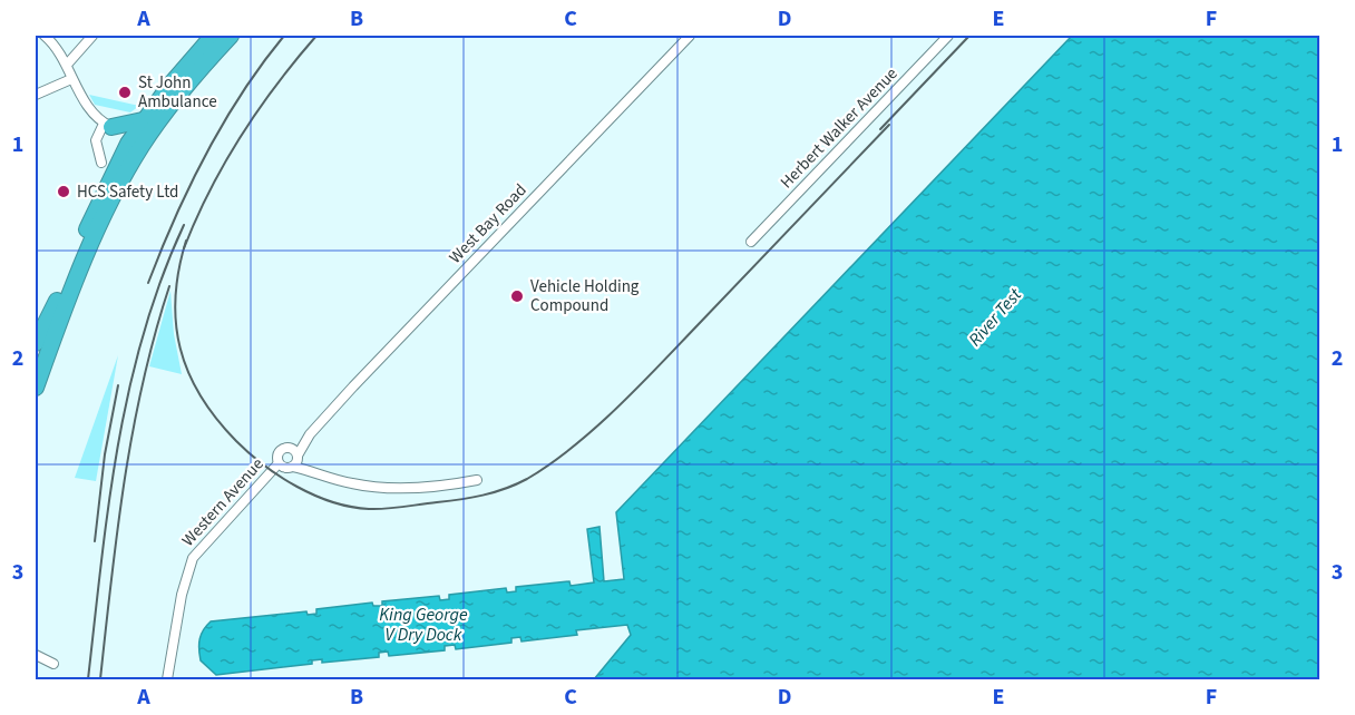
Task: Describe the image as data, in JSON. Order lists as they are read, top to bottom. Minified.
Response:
{"streets":{"street":["Herbert Walker Avenue","West Bay Road","Western Avenue"]},"crossings":[["West Bay Road","Western Avenue"]],"water":["River Test","King George V Dry Dock"],"places":["St John Ambulance","HCS Safety Ltd","Vehicle Holding Compound"],"grid":{"columns":["A","B","C","D","E","F"],"rows":["1","2","3"]}}
